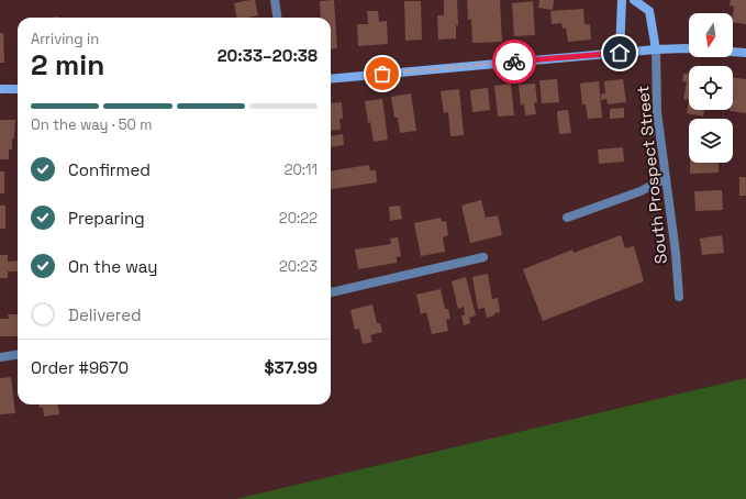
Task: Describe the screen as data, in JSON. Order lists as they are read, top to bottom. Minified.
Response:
{"streets":{"street":["South Prospect Street"]},"north":"bottom","page":{"heading":["2 min","Arriving in","20:33–20:38"],"panel":["Order #9670","$37.99"],"bar":"On the way · 50 m","list":[["Confirmed","20:11"],["Preparing","20:22"],["On the way","20:23"],"Delivered"]}}
